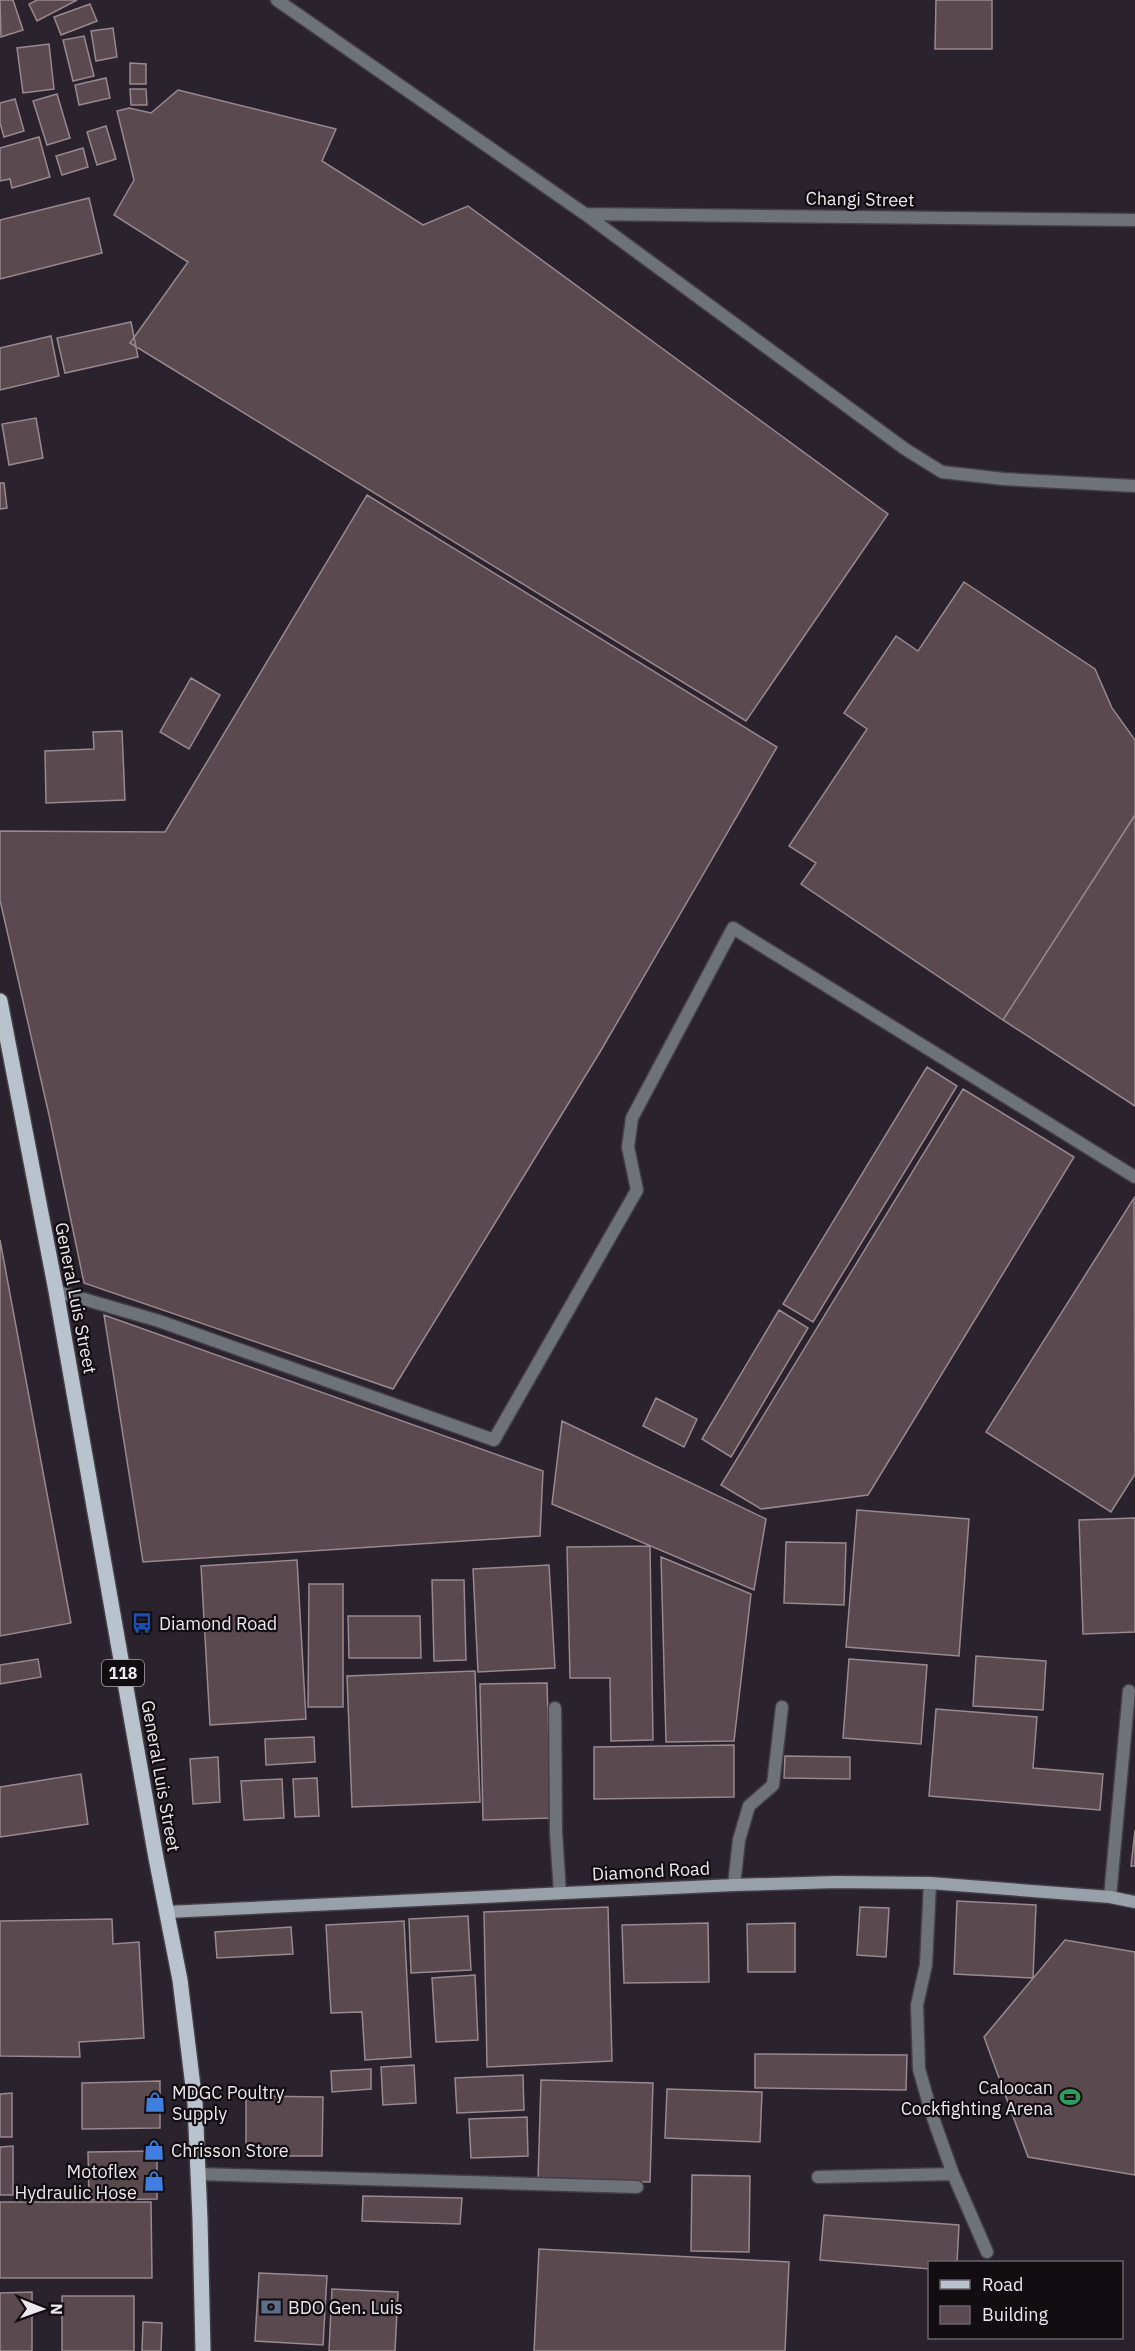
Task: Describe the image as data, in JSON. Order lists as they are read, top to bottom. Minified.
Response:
{"streets":{"main road":["General Luis Street","118","Diamond Road"],"street":["Changi Street"]},"crossings":[["General Luis Street","Diamond Road"]],"places":{"bus stop":["Diamond Road"],"sports":["Caloocan Cockfighting Arena"],"shop":["MDGC Poultry Supply","Chrisson Store","Motoflex Hydraulic Hose"],"bank":["BDO Gen. Luis"]},"legend":["Road","Building"],"north":"right"}
